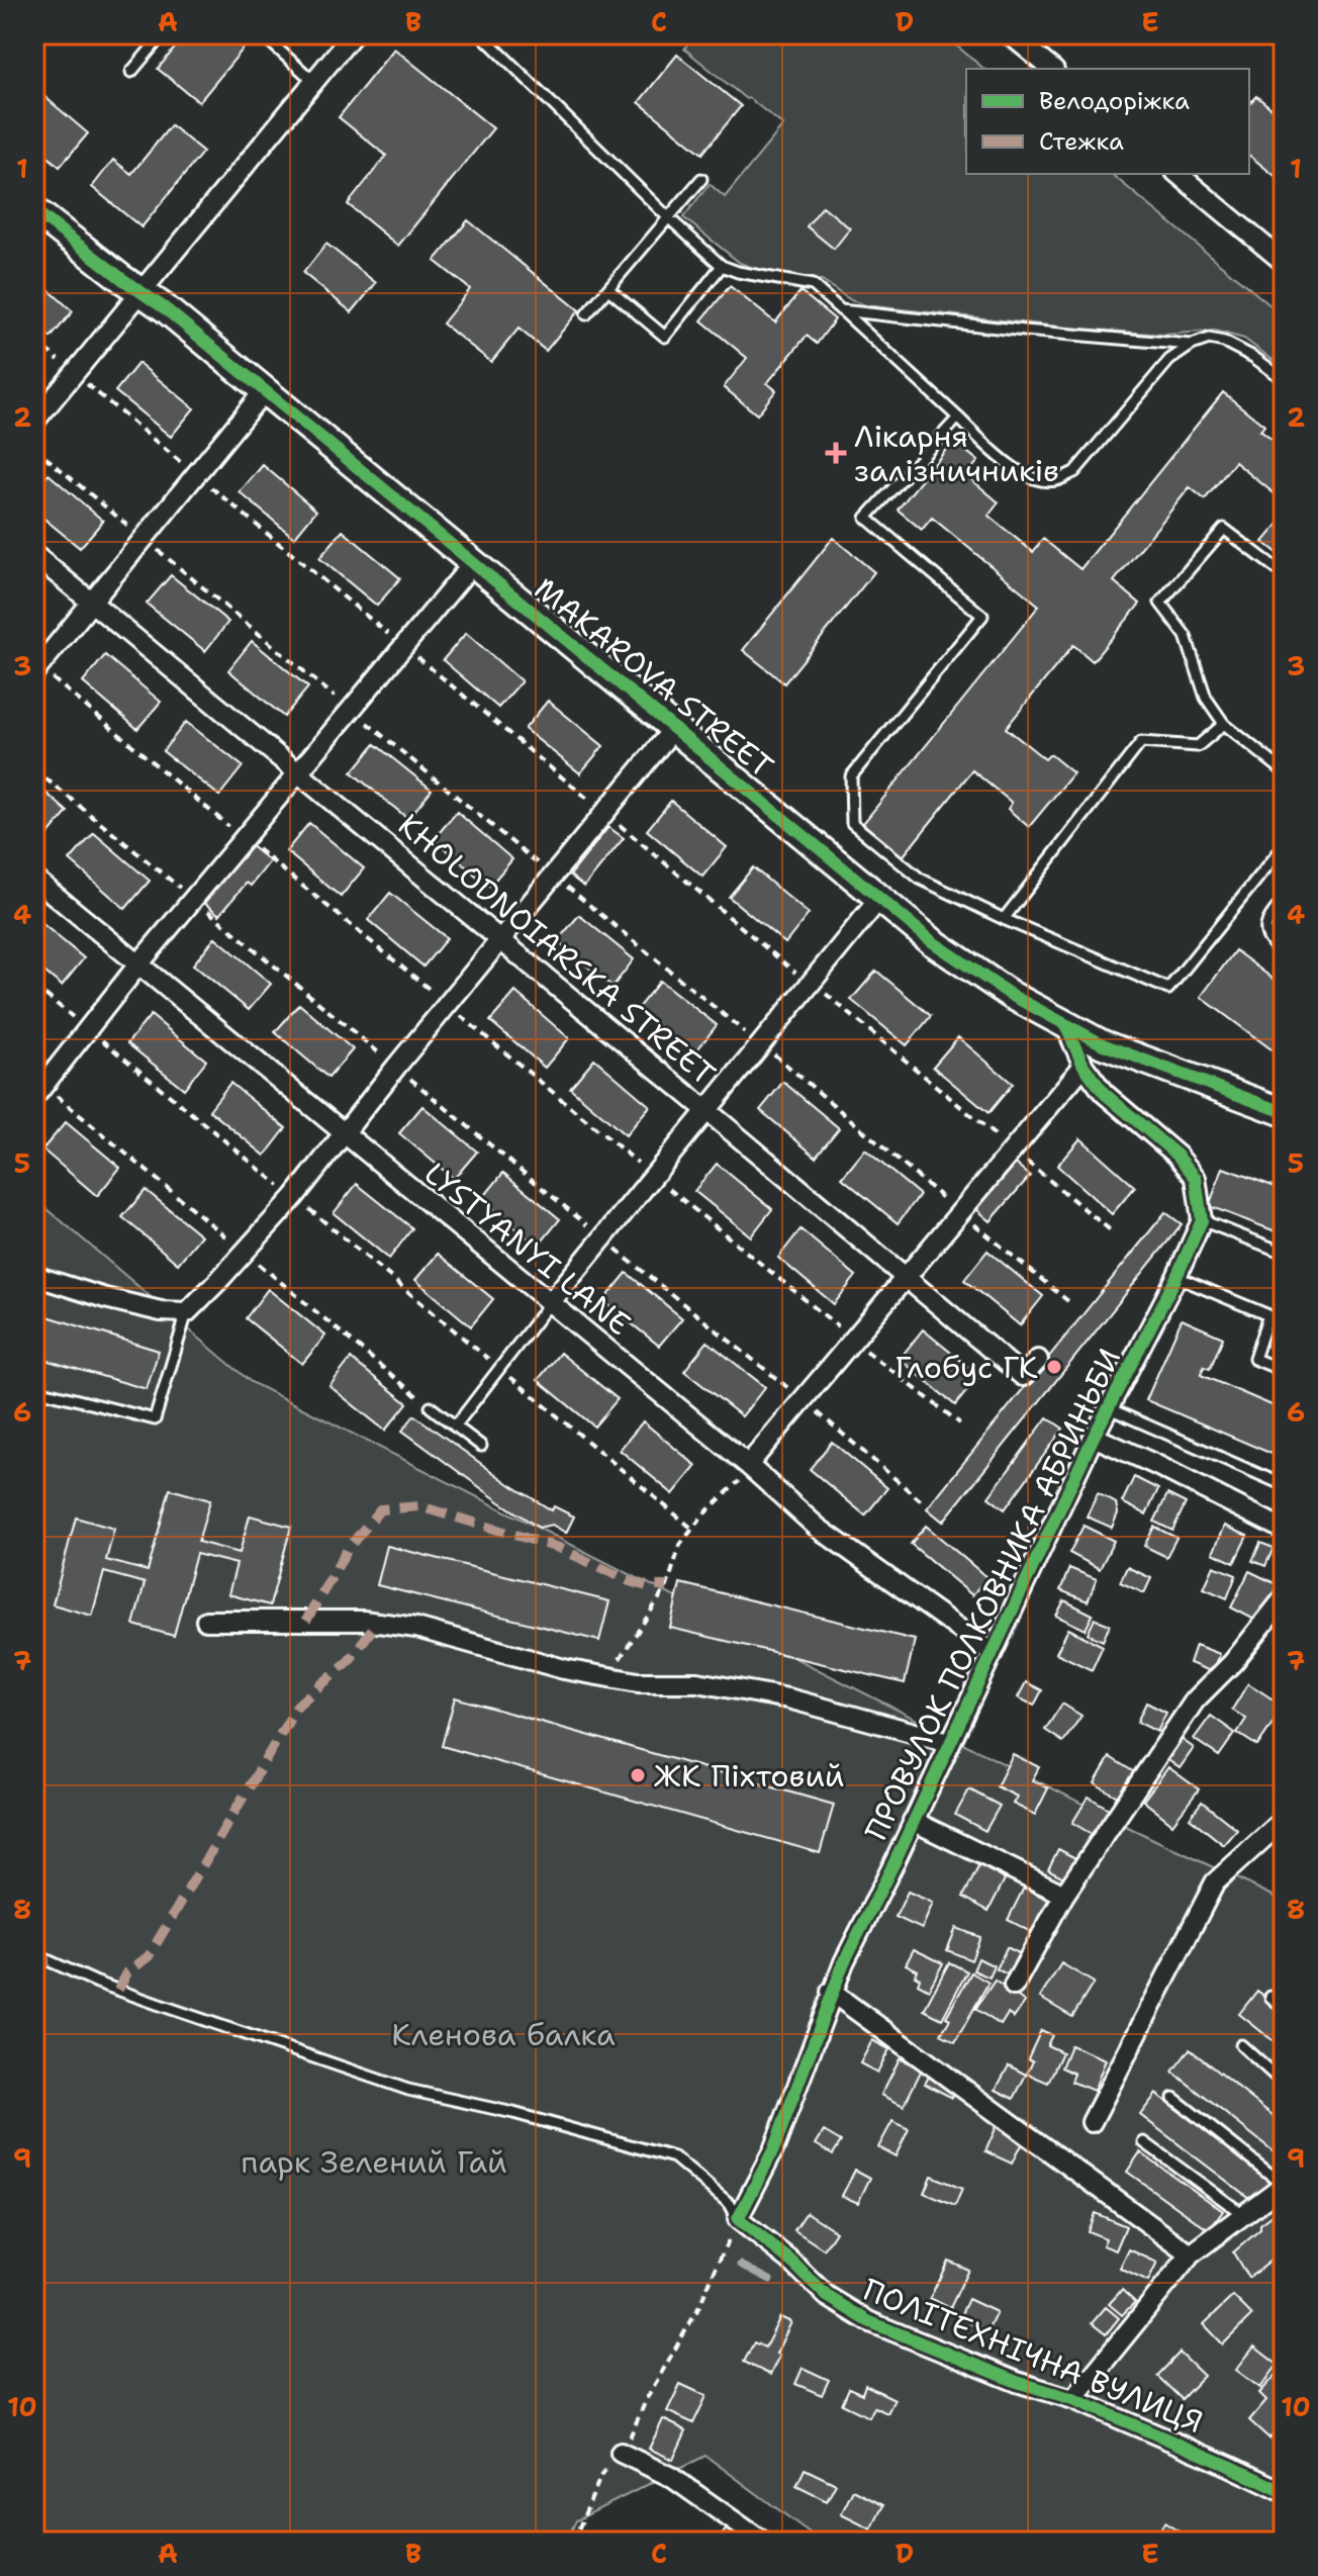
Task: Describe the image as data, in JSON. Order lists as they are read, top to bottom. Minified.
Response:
{"streets":{"street":["MAKAROVA STREET","KHOLODNOIARSKA STREET","LYSTYANYI LANE","ПРОВУЛОК ПОЛКОВНИКА АБРИНЬБИ","ПОЛІТЕХНІЧНА ВУЛИЦЯ"]},"crossings":[["LYSTYANYI LANE","ПРОВУЛОК ПОЛКОВНИКА АБРИНЬБИ"],["ПРОВУЛОК ПОЛКОВНИКА АБРИНЬБИ","ПОЛІТЕХНІЧНА ВУЛИЦЯ"]],"parks":["Кленова балка","парк Зелений Гай"],"places":{"health":["Лікарня залізничників"],"other":["Глобус ГК","ЖК Піхтовий"]},"legend":["Велодоріжка","Стежка"],"grid":{"columns":["A","B","C","D","E"],"rows":["1","2","3","4","5","6","7","8","9","10"]}}
